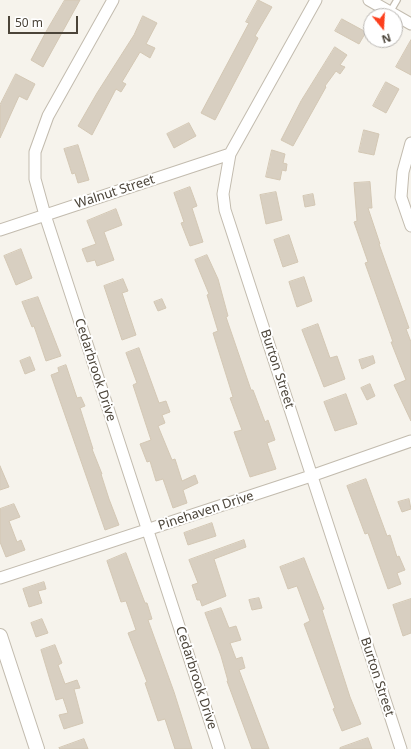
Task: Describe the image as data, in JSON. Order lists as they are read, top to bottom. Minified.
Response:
{"streets":{"street":["Walnut Street","Burton Street","Cedarbrook Drive","Pinehaven Drive"]},"crossings":[["Walnut Street","Burton Street"],["Walnut Street","Cedarbrook Drive"],["Burton Street","Pinehaven Drive"],["Cedarbrook Drive","Pinehaven Drive"]],"scale_bar":"50 m","north":"bottom"}
